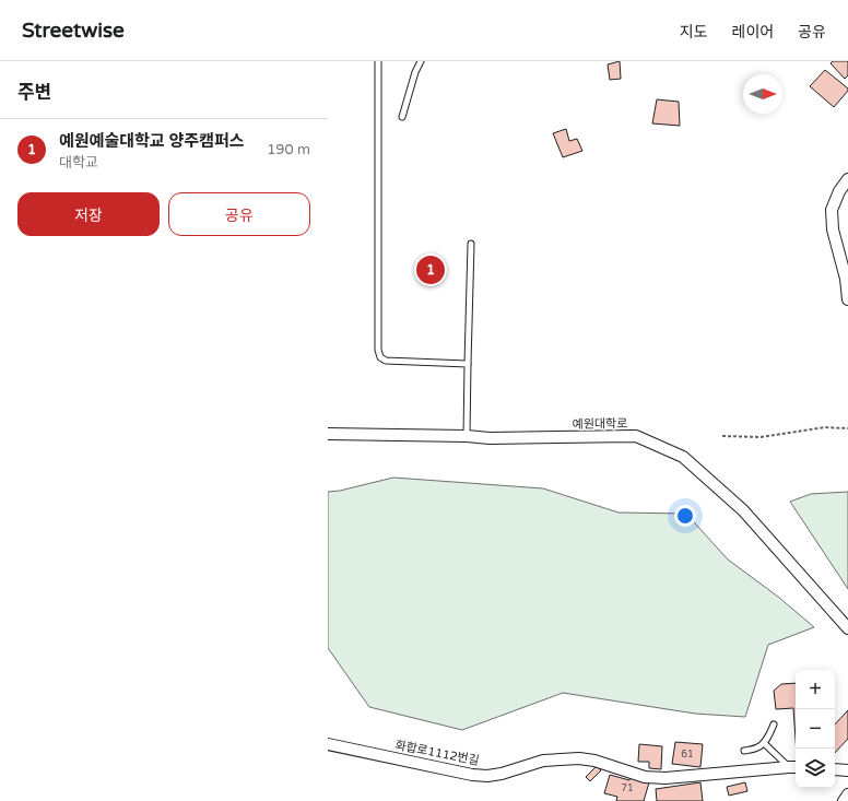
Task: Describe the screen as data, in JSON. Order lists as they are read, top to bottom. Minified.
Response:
{"streets":{"street":["예원대학로","화합로1112번길"]},"house_numbers":["61","71"],"north":"right","page":{"header":"Streetwise","nav":["지도","레이어","공유"],"heading":"주변","list":[{"mark":"1","name":"예원예술대학교 양주캠퍼스","note":"대학교","value":"190 m"}],"buttons":["저장","공유"],"pins":"1","map_buttons":["+","−"]}}
